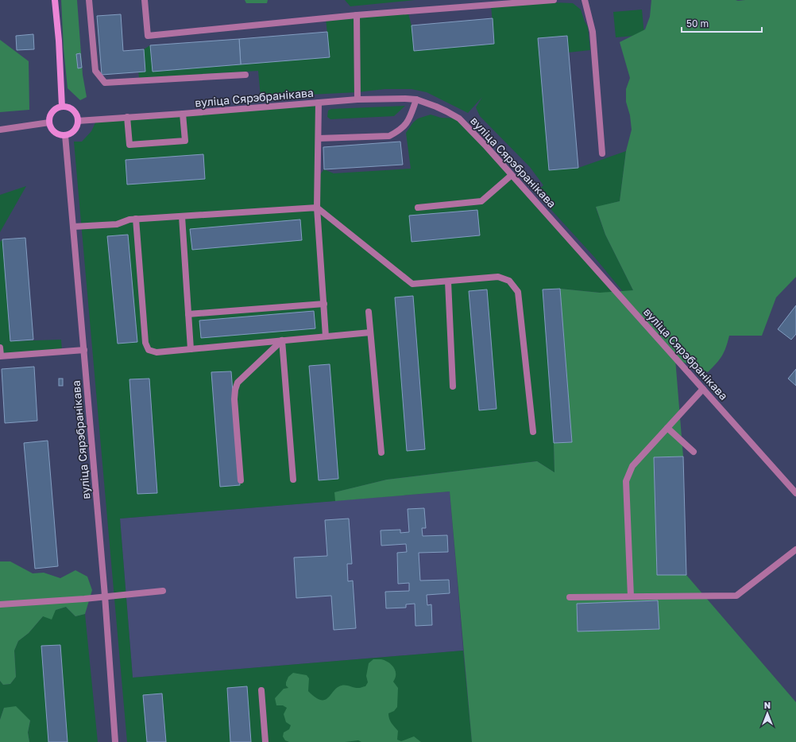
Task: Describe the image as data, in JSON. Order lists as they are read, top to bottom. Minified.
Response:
{"streets":{"street":["вуліца Сярэбранікава"]},"scale_bar":"50 m","north":"top"}
